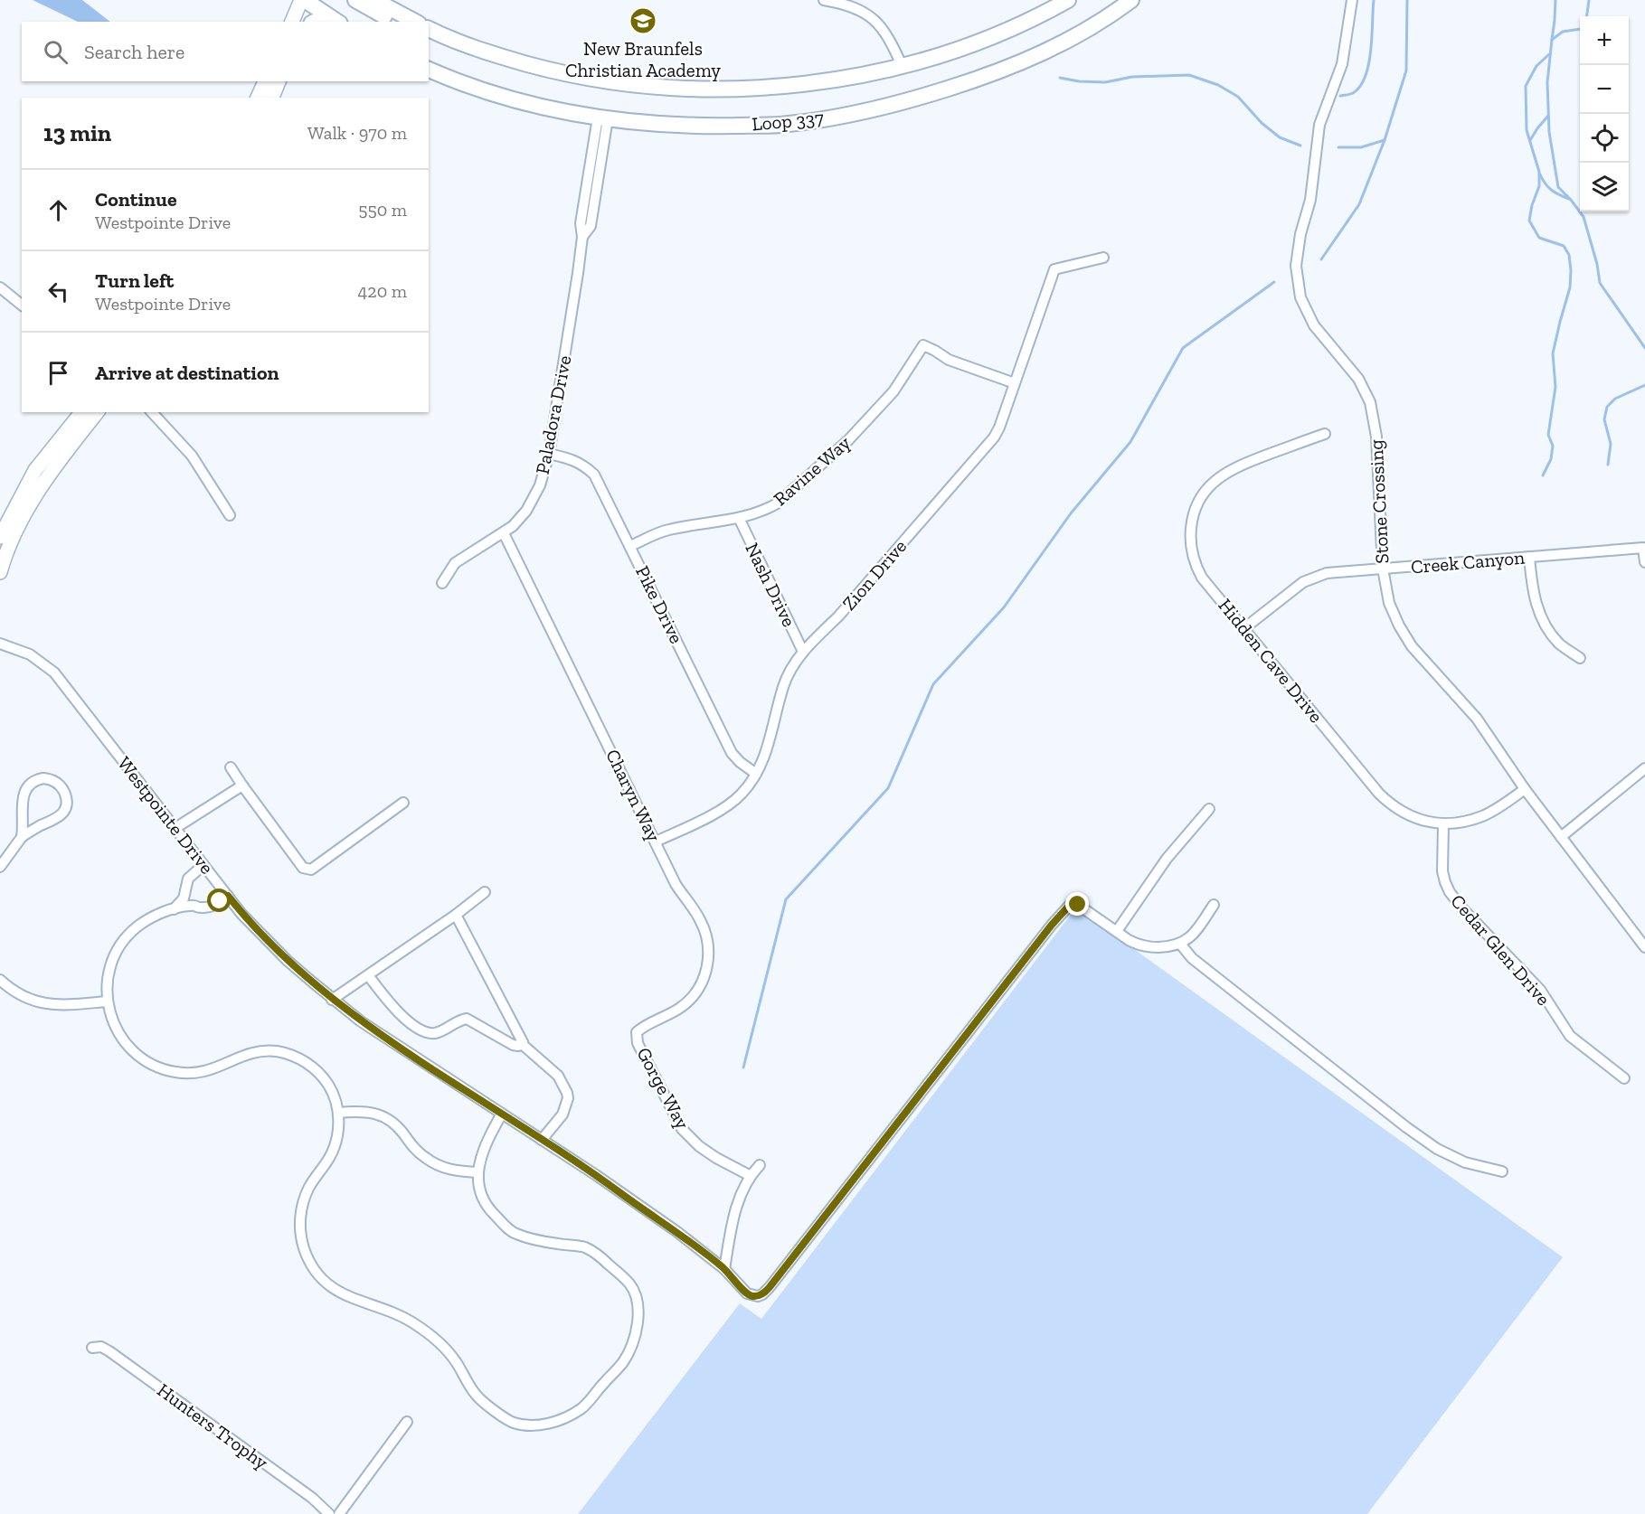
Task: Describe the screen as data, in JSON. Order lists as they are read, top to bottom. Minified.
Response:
{"streets":{"main road":["Loop 337"],"street":["Paladora Drive","Ravine Way","Stone Crossing","Creek Canyon","Zion Drive","Nash Drive","Pike Drive","Hidden Cave Drive","Charyn Way","Westpointe Drive","Cedar Glen Drive","Gorge Way","Hunters Trophy"]},"crossings":[["Loop 337","Paladora Drive"],["Paladora Drive","Pike Drive"],["Paladora Drive","Charyn Way"],["Ravine Way","Zion Drive"],["Ravine Way","Nash Drive"],["Ravine Way","Pike Drive"],["Stone Crossing","Creek Canyon"],["Stone Crossing","Hidden Cave Drive"],["Creek Canyon","Hidden Cave Drive"],["Zion Drive","Nash Drive"],["Zion Drive","Pike Drive"],["Zion Drive","Charyn Way"],["Hidden Cave Drive","Cedar Glen Drive"],["Charyn Way","Gorge Way"]],"places":{"school or university":["New Braunfels Christian Academy"]},"page":{"map_buttons":["+","−"],"search":"Search here","heading":["13 min","Walk · 970 m"],"list":[["Continue","Westpointe Drive","550 m"],["Turn left","Westpointe Drive","420 m"],"Arrive at destination"]}}
